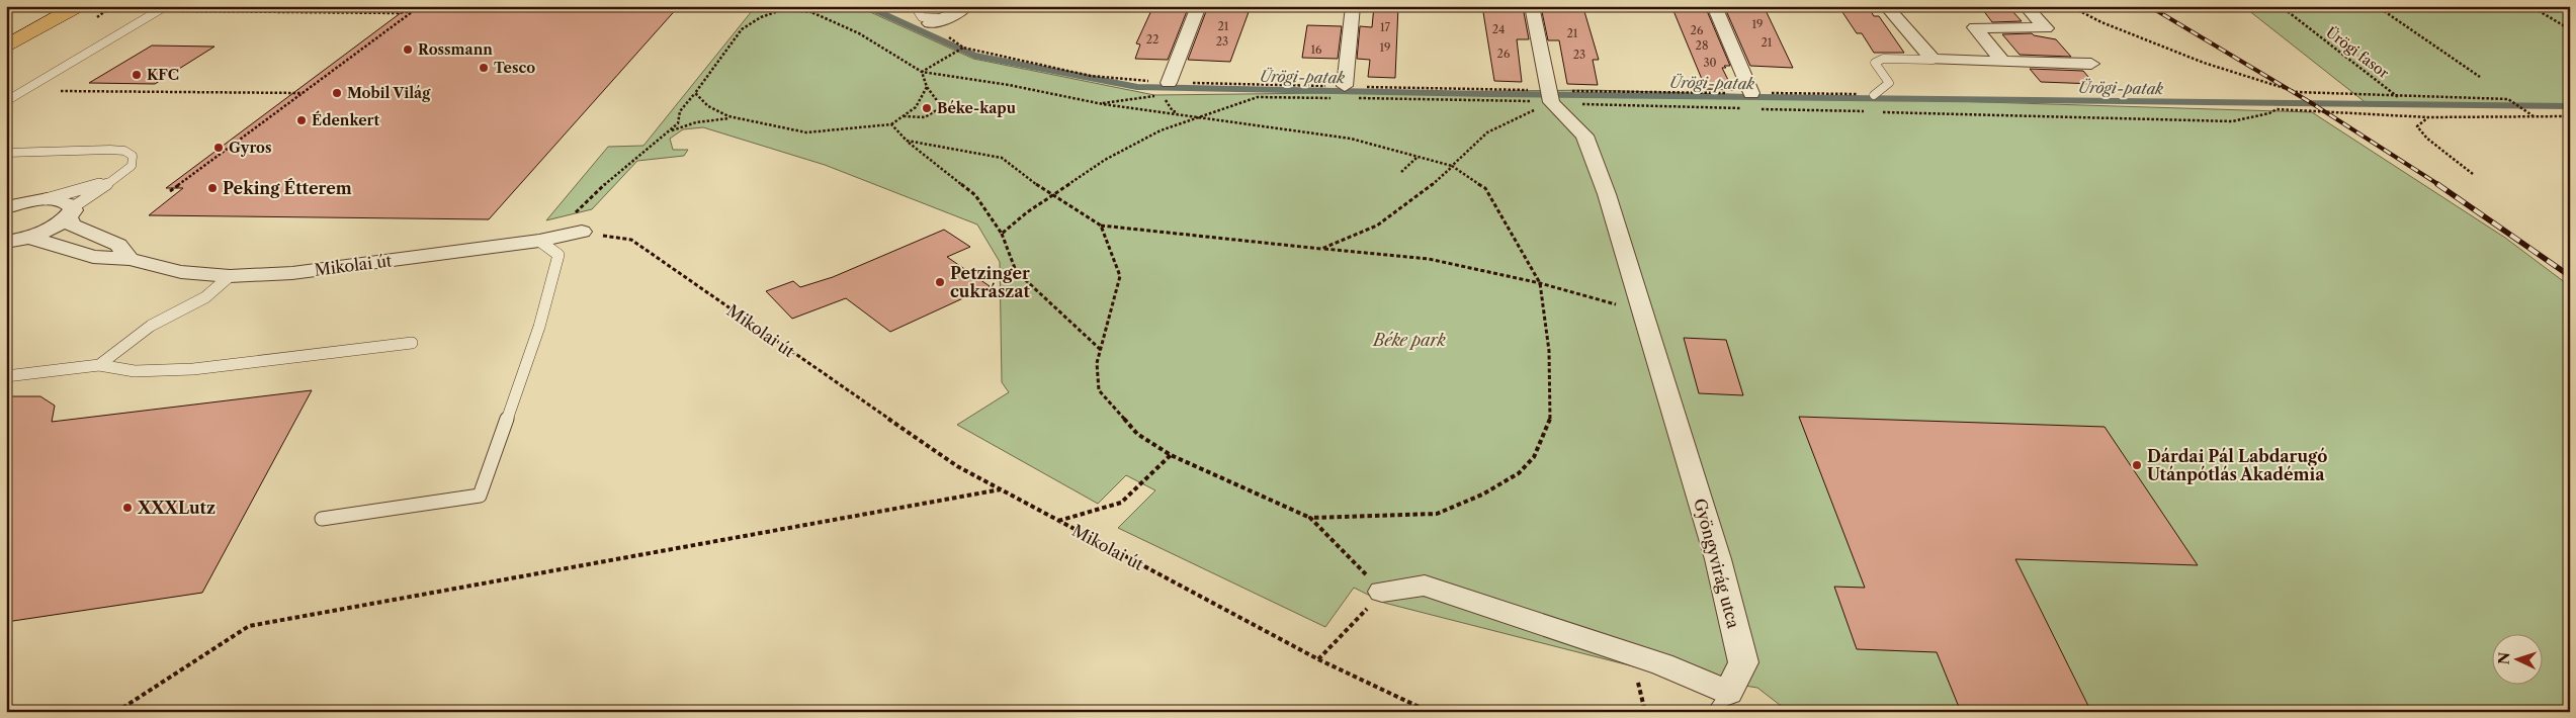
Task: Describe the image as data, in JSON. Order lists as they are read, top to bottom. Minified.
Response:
{"streets":{"street":["Mikolai út","Gyöngyvirág utca"],"path":["Ürögi fasor"]},"water":["Ürögi-patak"],"parks":["Béke park"],"places":["Rossmann","Tesco","KFC","Mobil Világ","Béke-kapu","Édenkert","Gyros","Peking Étterem","Petzinger cukrászat","Dárdai Pál Labdarugó Utánpótlás Akadémia","XXXLutz"],"house_numbers":["19","21","17","24","26","21","22","23","21","28","19","16","26","23","30"],"north":"left"}
